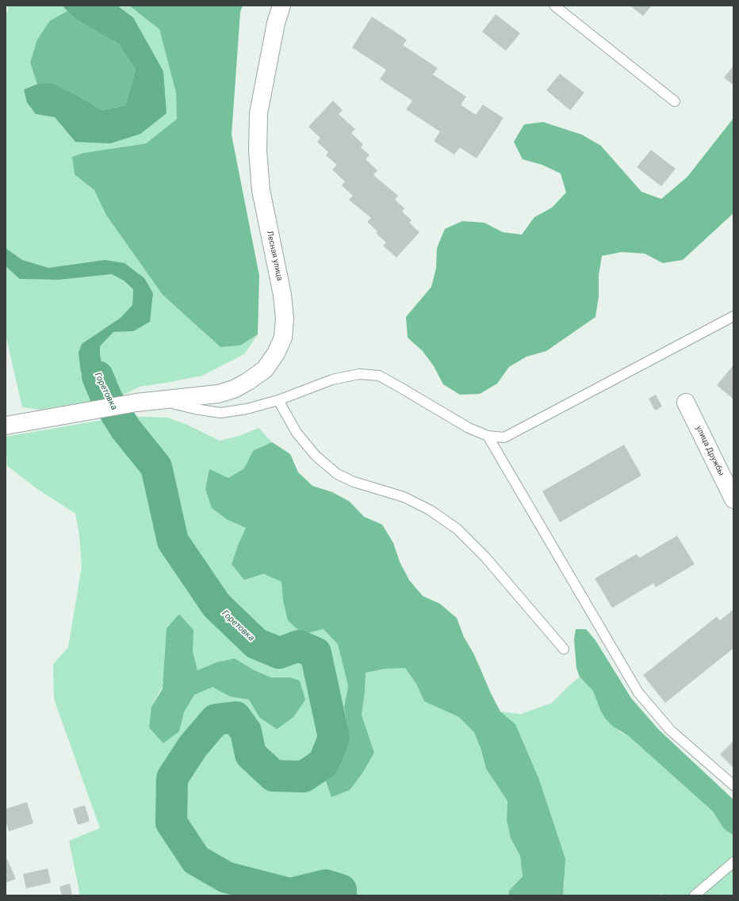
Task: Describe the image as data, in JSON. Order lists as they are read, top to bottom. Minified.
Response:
{"streets":{"street":["Лесная улица","улица Дружбы"]},"water":["Горетовка"]}
